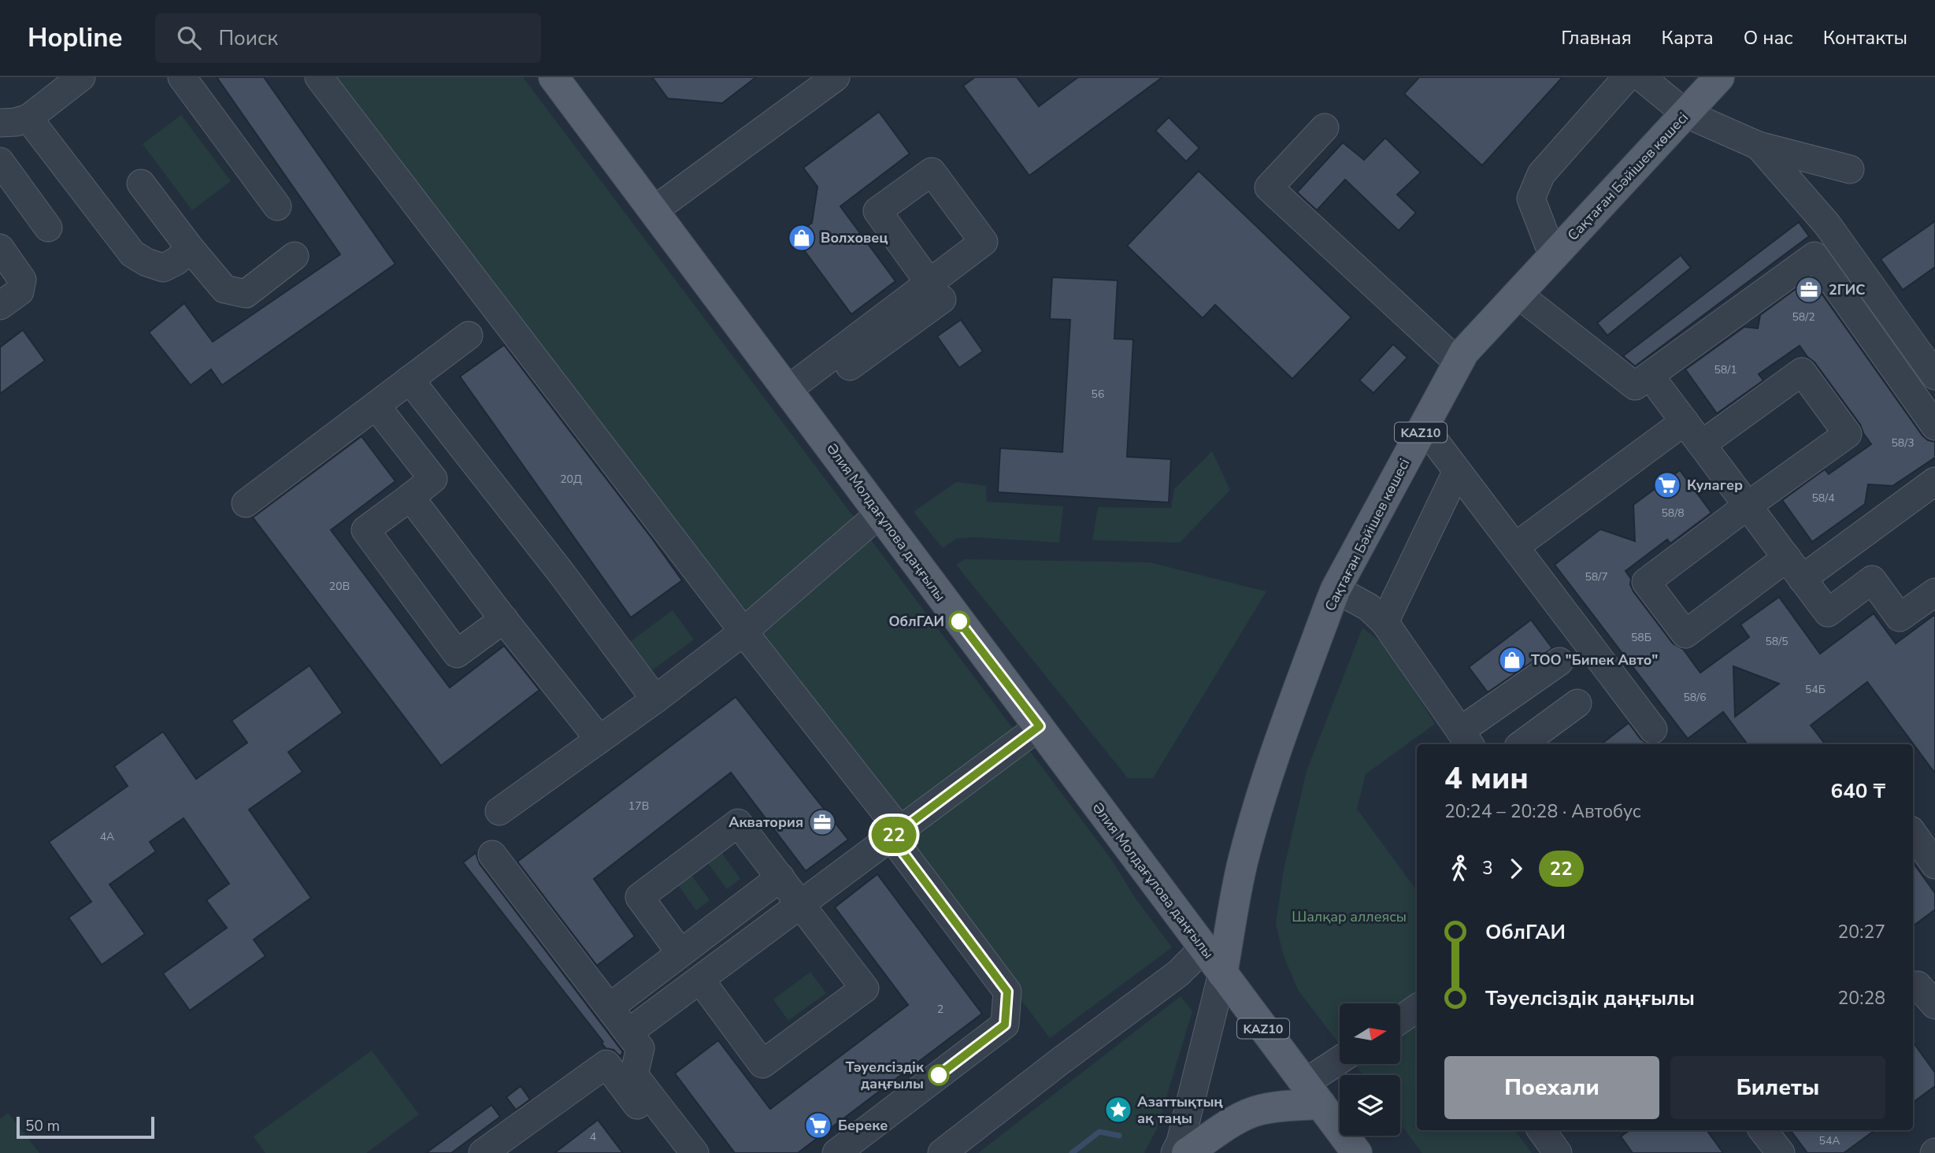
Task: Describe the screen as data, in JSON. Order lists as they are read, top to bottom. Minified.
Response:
{"streets":{"main road":["Сақтаған Бәйішев көшесі","KAZ10","Әлия Молдағұлова даңғылы"]},"crossings":[["Сақтаған Бәйішев көшесі","Әлия Молдағұлова даңғылы"]],"parks":["Шалқар аллеясы"],"places":{"shop":["Волховец","ТОО \"Бипек Авто\""],"office":["2ГИС","Акватория"],"supermarket":["Кулагер","Береке"],"other":["ОблГАИ","Тәуелсіздік даңғылы"],"place":["Азаттықтың ақ таңы"]},"lines":["bus line 22"],"house_numbers":["58/2","58/1","56","58/3","20Д","58/4","58/8","58/7","20В","58Б","58/5","54Б","58/6","17В","4А","2","4","54А"],"scale_bar":"50 m","north":"right","page":{"header":"Hopline","search":"Поиск","nav":["Главная","Карта","О нас","Контакты"],"on_map":"22","heading":["4 мин","20:24 – 20:28 · Автобус","640 ₸"],"legs":["3","22"],"list":[{"name":"ОблГАИ","value":"20:27"},{"name":"Тәуелсіздік даңғылы","value":"20:28"}],"buttons":["Поехали","Билеты"],"scale":"50 m"}}
